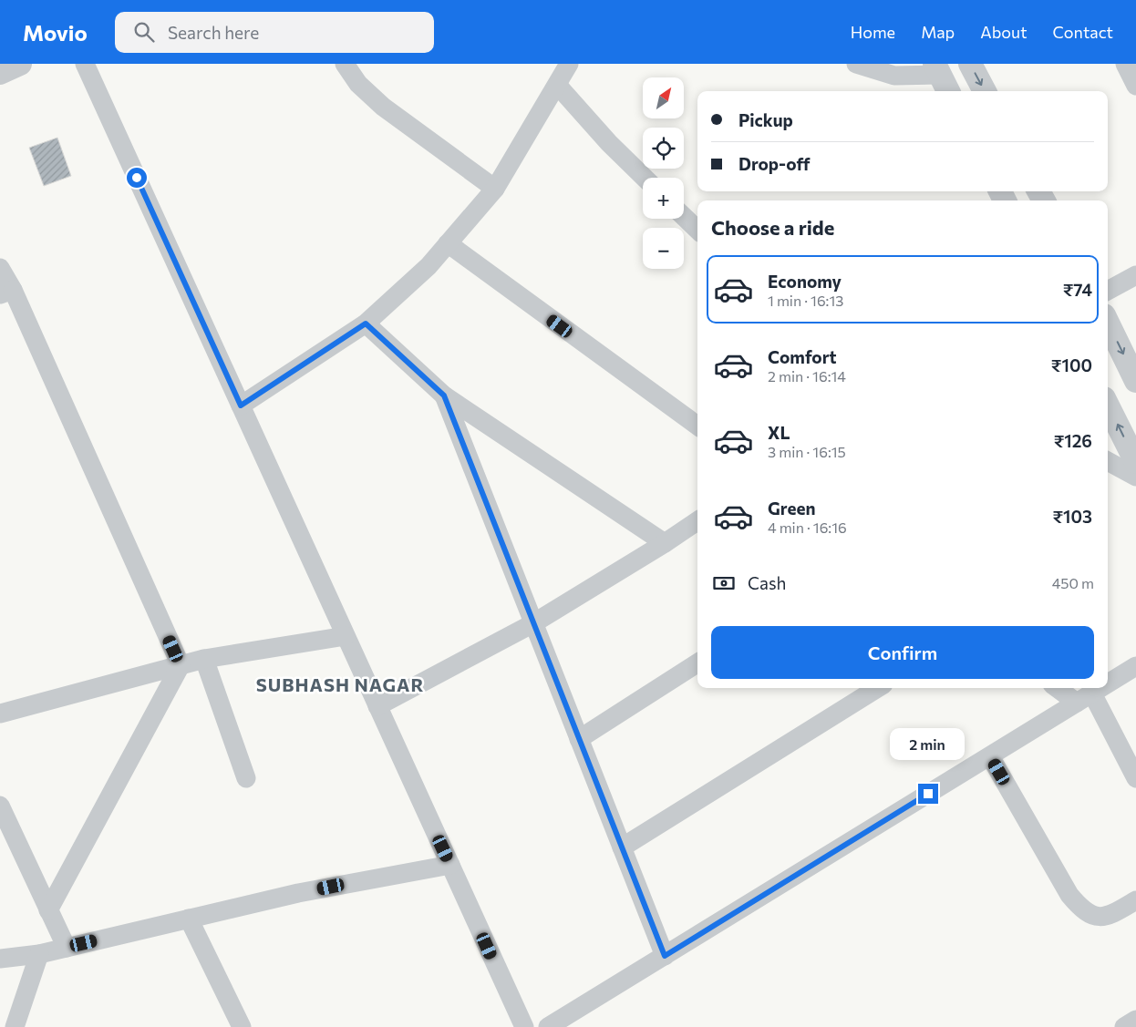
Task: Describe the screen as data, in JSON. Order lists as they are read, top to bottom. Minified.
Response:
{"districts":["SUBHASH NAGAR"],"north":"top right","page":{"header":"Movio","search":"Search here","nav":["Home","Map","About","Contact"],"map_buttons":["+","−"],"banner":["Pickup","Drop-off"],"heading":"Choose a ride","list":[{"name":"Economy","note":"1 min · 16:13","value":"₹74"},{"name":"Comfort","note":"2 min · 16:14","value":"₹100"},{"name":"XL","note":"3 min · 16:15","value":"₹126"},{"name":"Green","note":"4 min · 16:16","value":"₹103"}],"pay":["Cash","450 m"],"buttons":"Confirm","bubble":"2 min"}}
